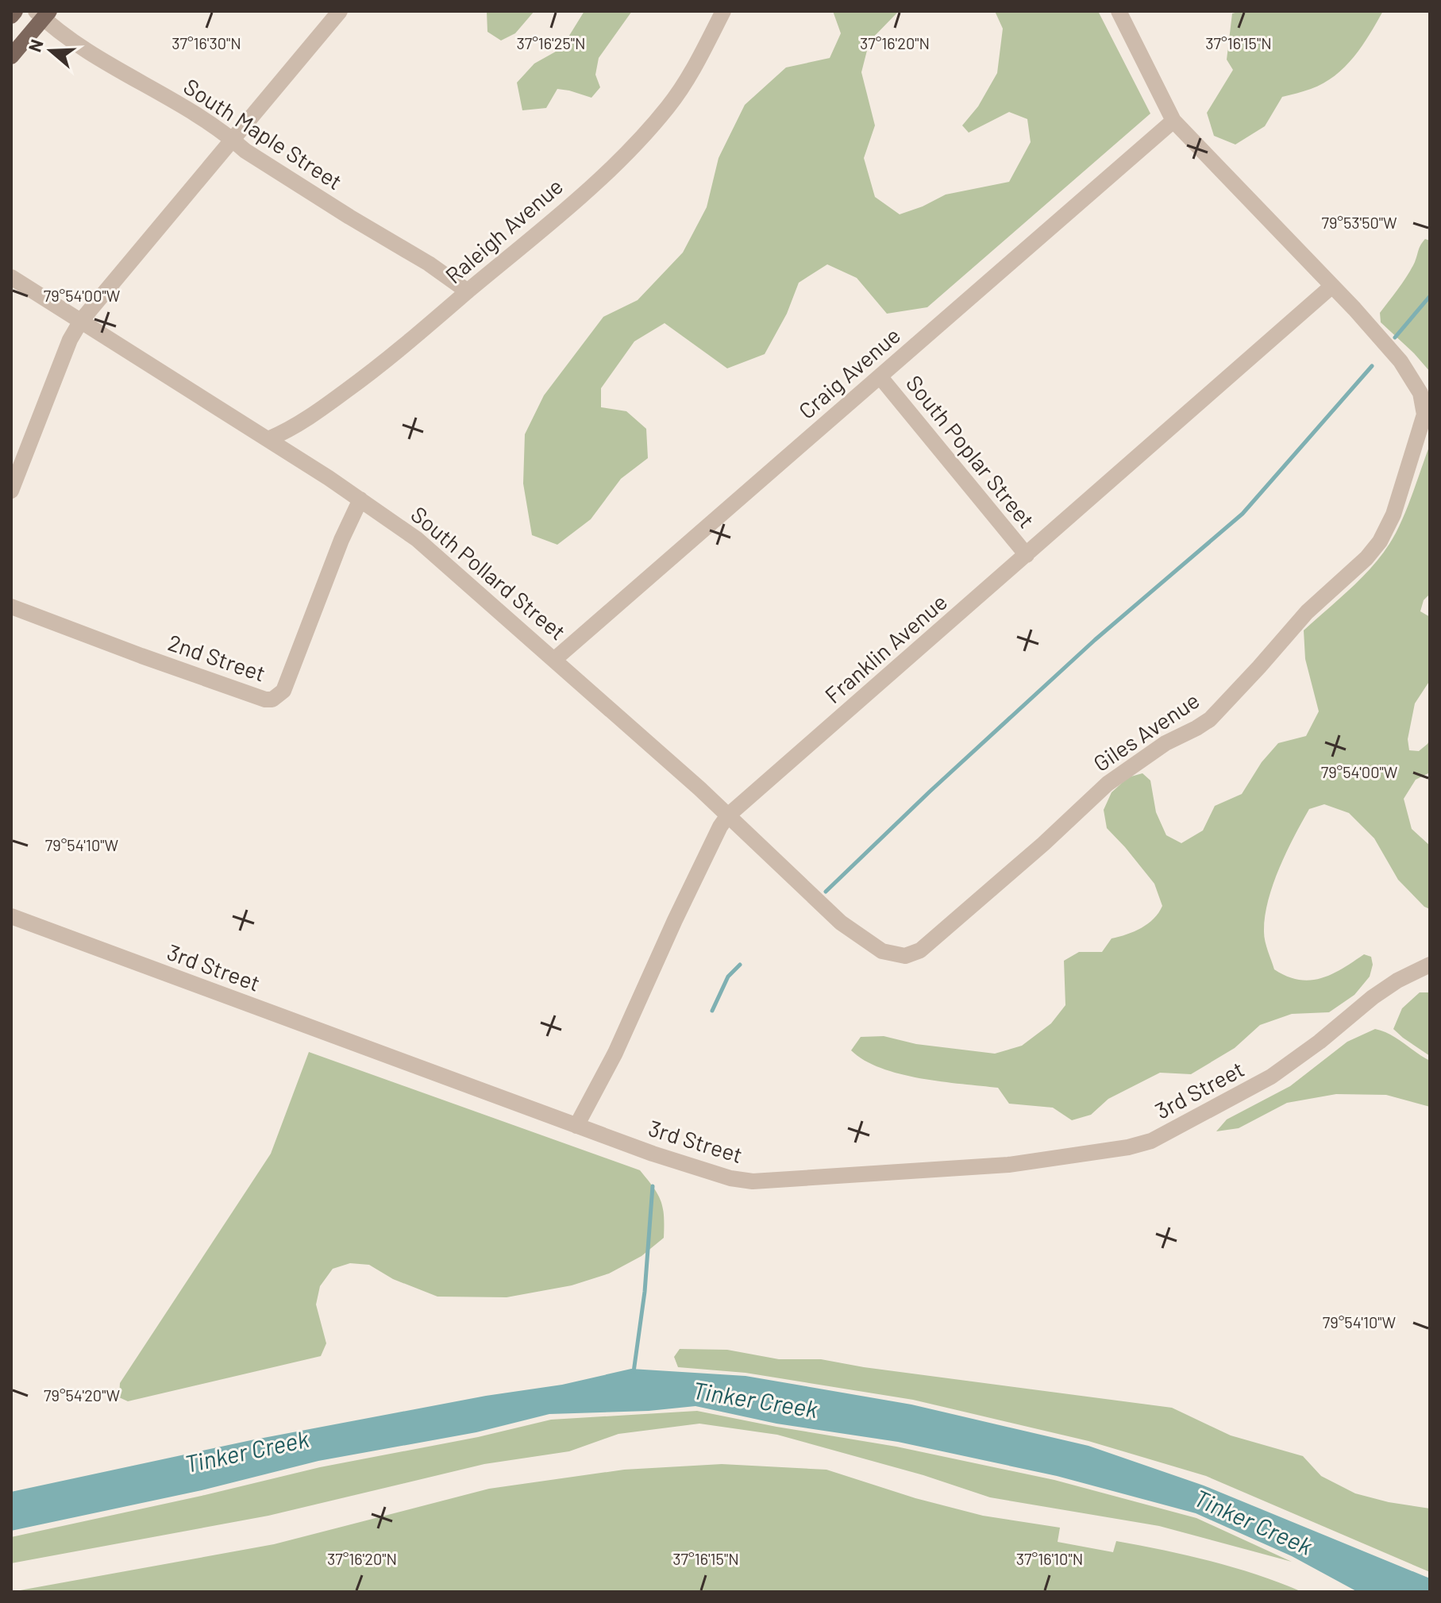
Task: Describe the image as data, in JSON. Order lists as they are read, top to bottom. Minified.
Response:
{"streets":{"street":["South Maple Street","Raleigh Avenue","Craig Avenue","South Poplar Street","South Pollard Street","Franklin Avenue","2nd Street","Giles Avenue","3rd Street"]},"crossings":[["South Maple Street","Raleigh Avenue"],["Raleigh Avenue","South Pollard Street"],["Craig Avenue","South Poplar Street"],["Craig Avenue","South Pollard Street"],["Craig Avenue","Giles Avenue"],["South Poplar Street","Franklin Avenue"],["South Pollard Street","Franklin Avenue"],["South Pollard Street","2nd Street"],["South Pollard Street","Giles Avenue"],["Franklin Avenue","Giles Avenue"],["Franklin Avenue","3rd Street"]],"water":["Tinker Creek"],"north":"left","coordinates":["37°16'25\"N","37°16'30\"N","37°16'20\"N","37°16'15\"N","79°53'50\"W","79°54'00\"W","79°54'10\"W","79°54'20\"W","37°16'10\"N"]}
